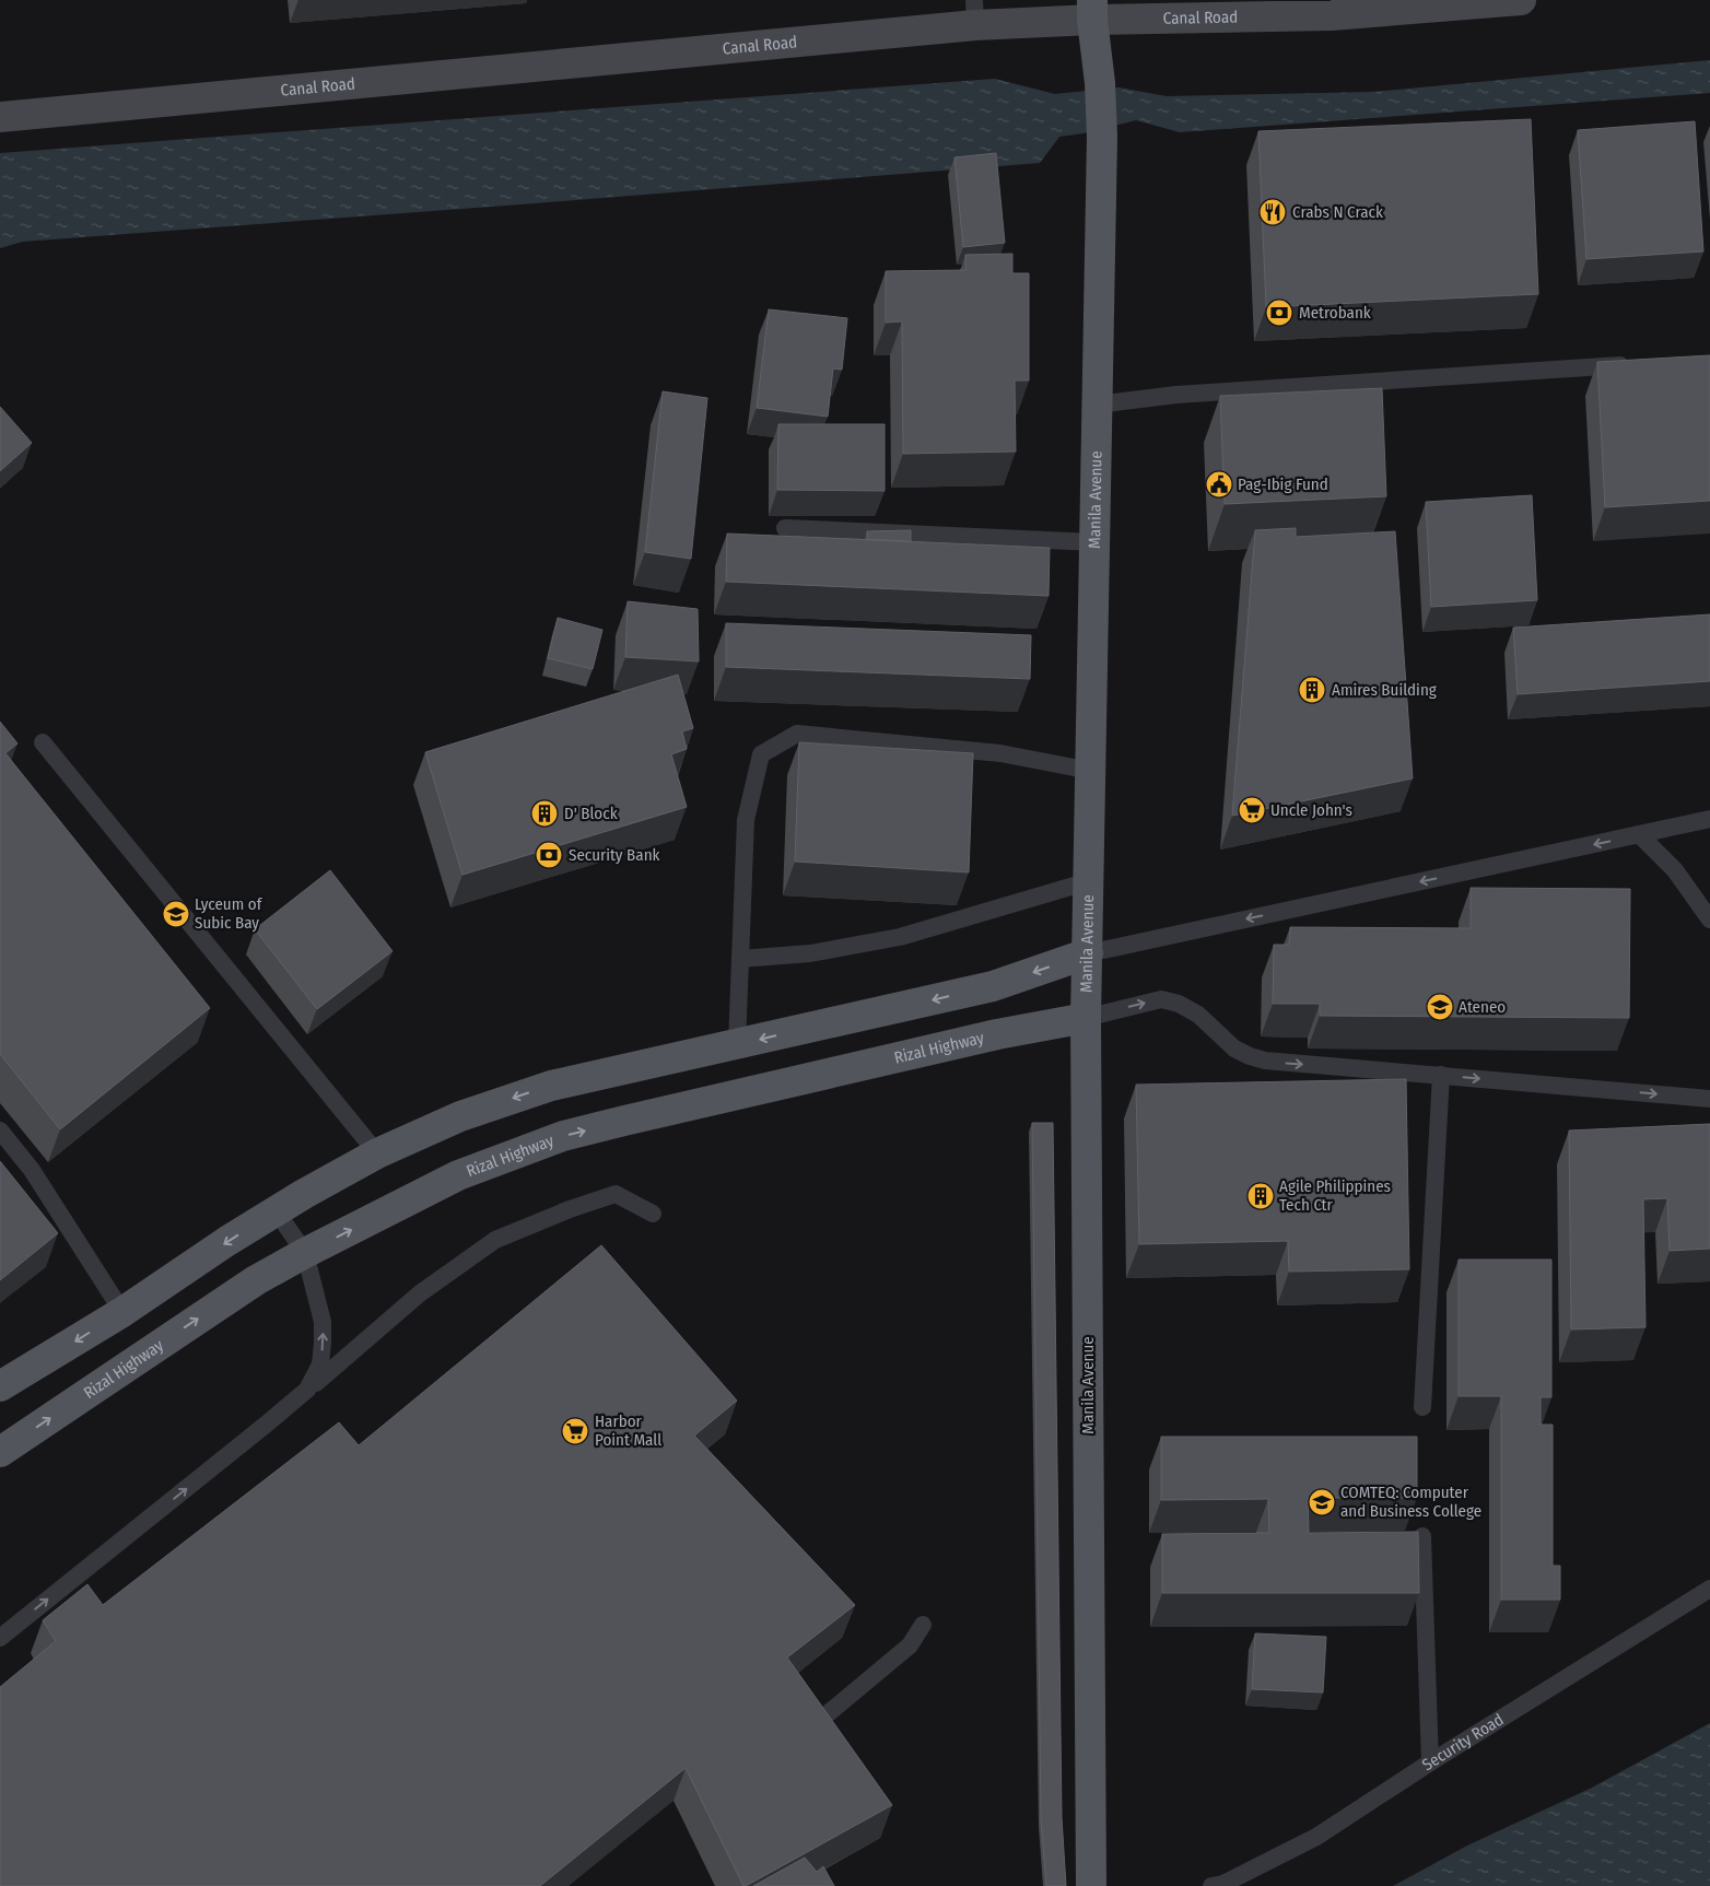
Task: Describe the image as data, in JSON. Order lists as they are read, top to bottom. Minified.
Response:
{"streets":{"main road":["Canal Road","Manila Avenue","Rizal Highway"],"lane":["Security Road"]},"crossings":[["Canal Road","Manila Avenue"],["Manila Avenue","Rizal Highway"]],"places":{"restaurant":["Crabs N Crack"],"bank":["Metrobank","Security Bank"],"public building":["Pag-Ibig Fund"],"building":["Amires Building","D' Block","Agile Philippines Tech Ctr"],"supermarket":["Uncle John's","Harbor Point Mall"],"school or university":["Lyceum of Subic Bay","Ateneo","COMTEQ: Computer and Business College"]}}
